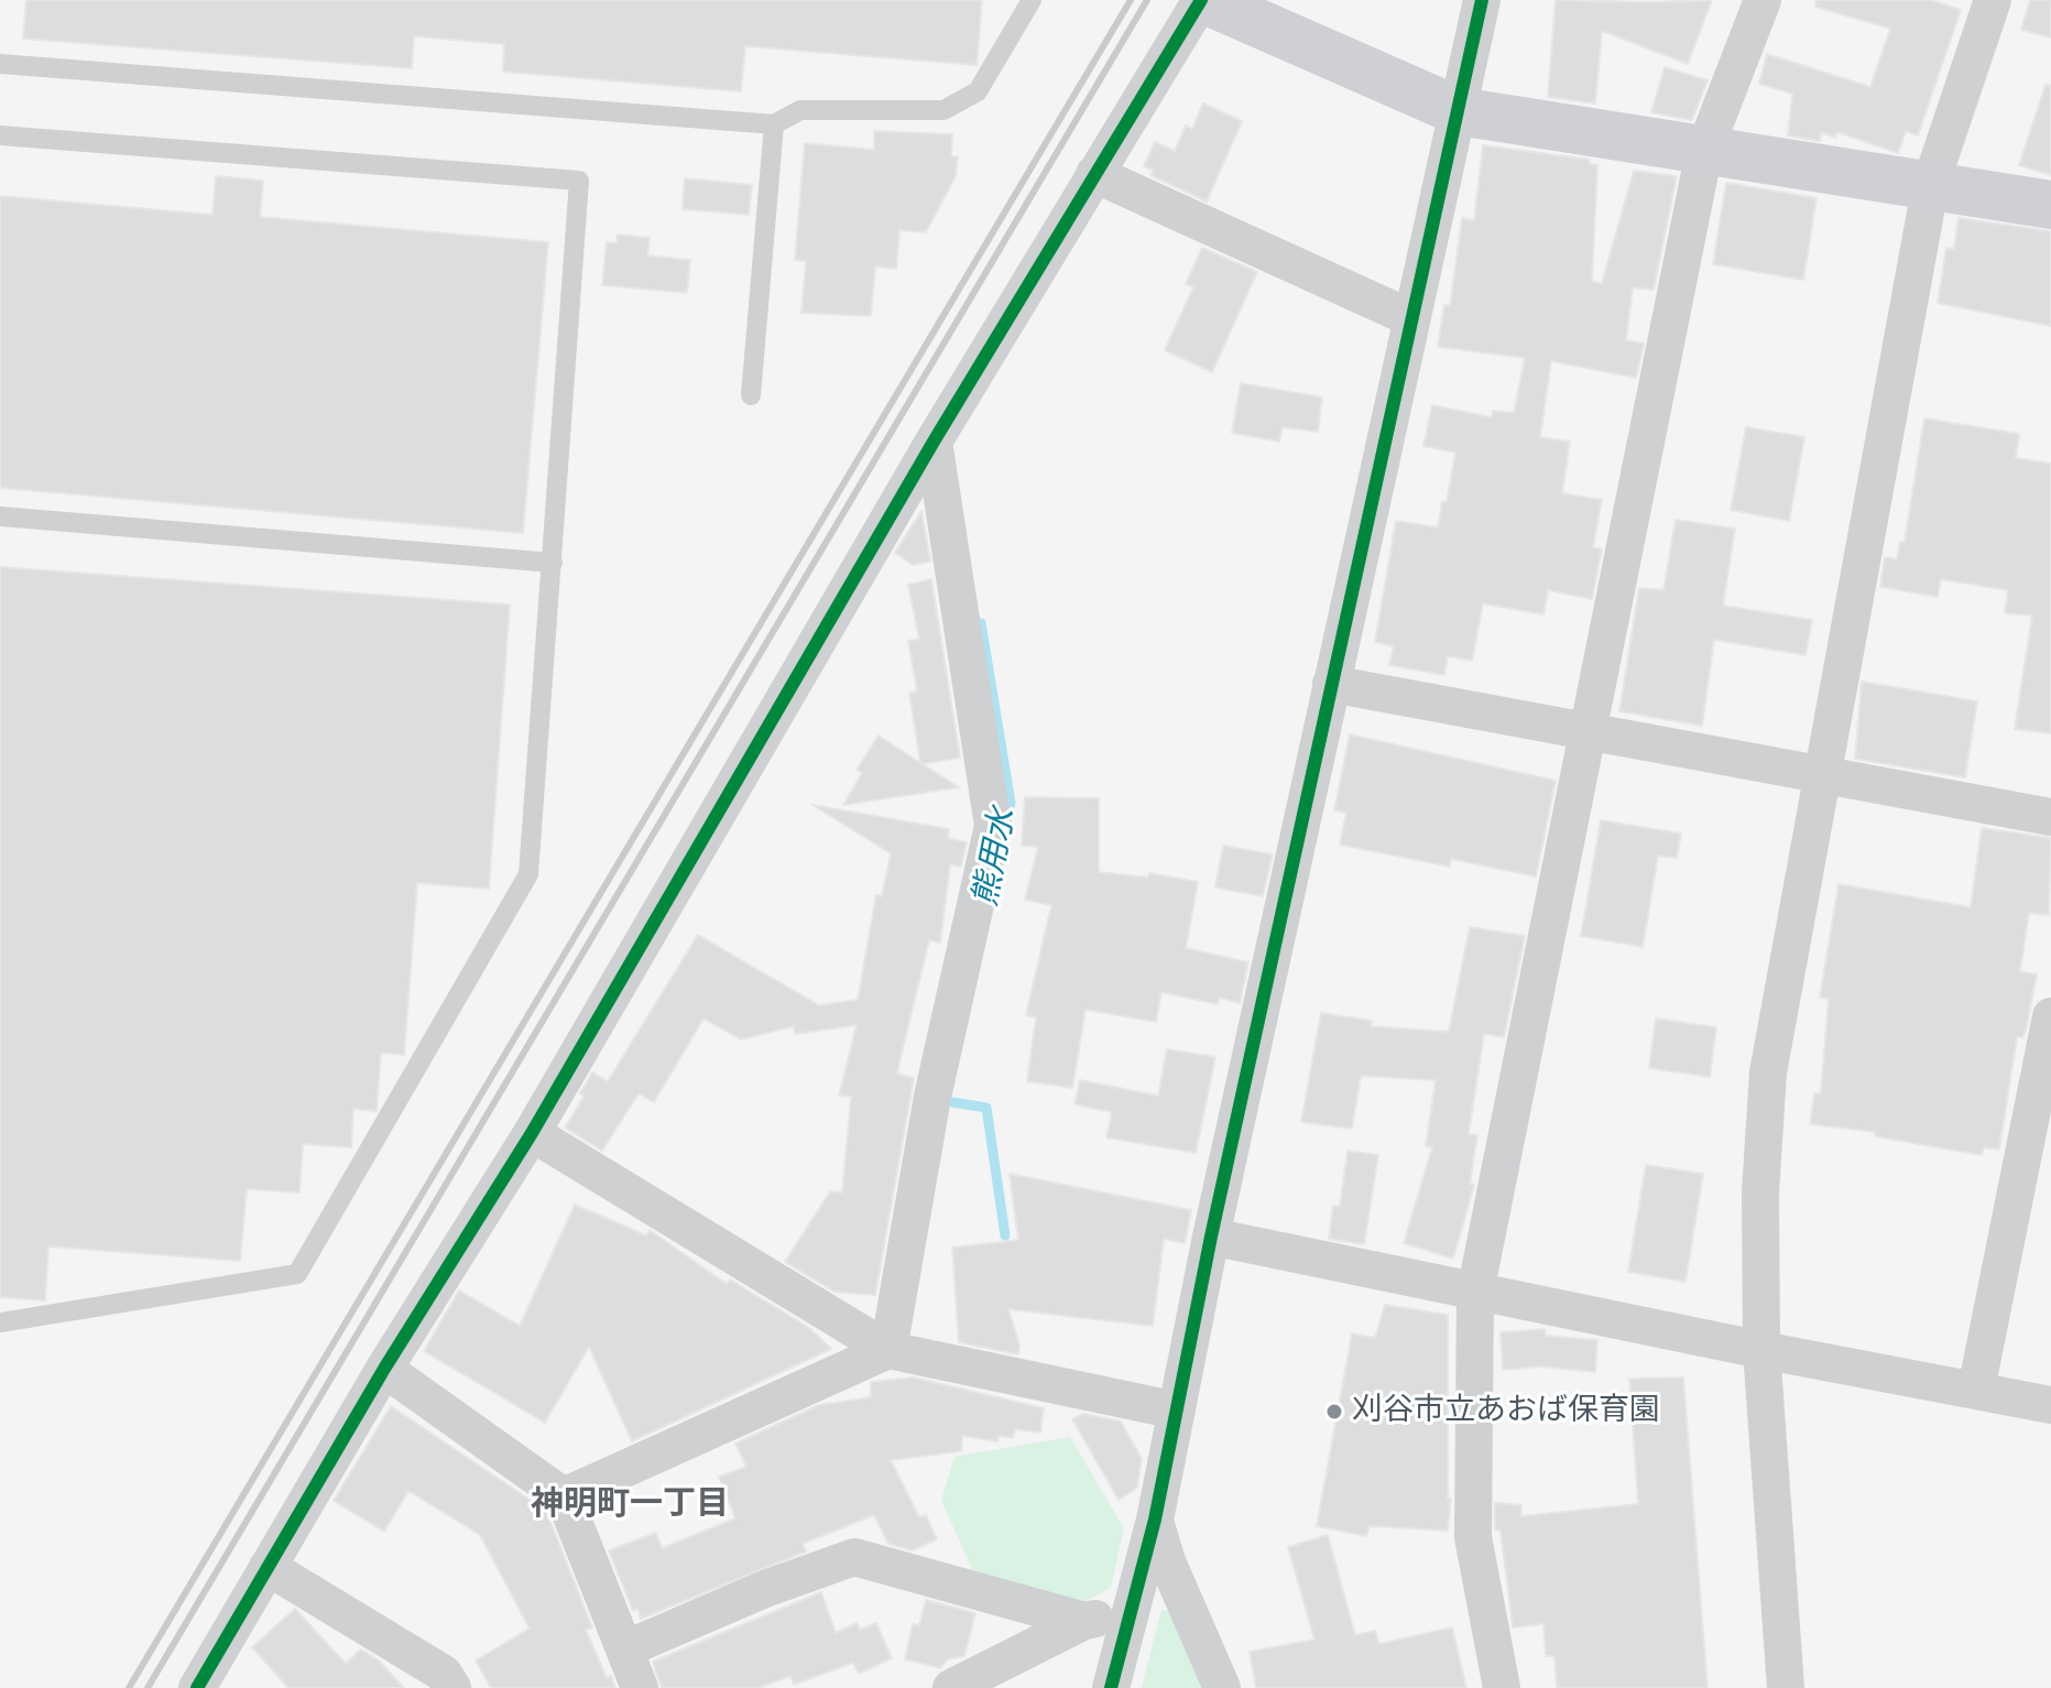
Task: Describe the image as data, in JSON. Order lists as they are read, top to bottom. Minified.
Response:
{"districts":["神明町一丁目"],"water":["熊用水"],"places":["刈谷市立あおば保育園"]}
